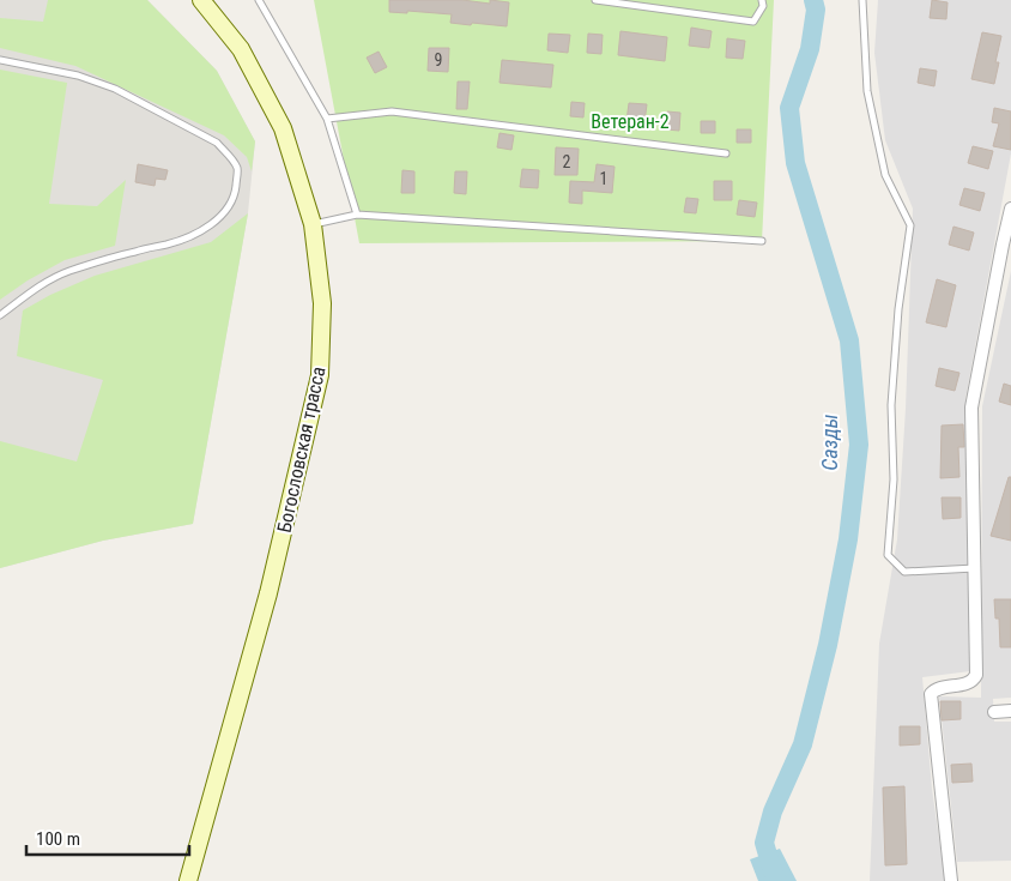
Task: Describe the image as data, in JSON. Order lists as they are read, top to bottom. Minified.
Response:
{"streets":{"main road":["Богословская трасса"]},"water":["Сазды"],"parks":["Ветеран-2"],"house_numbers":["9","2","1"],"scale_bar":"100 m"}
